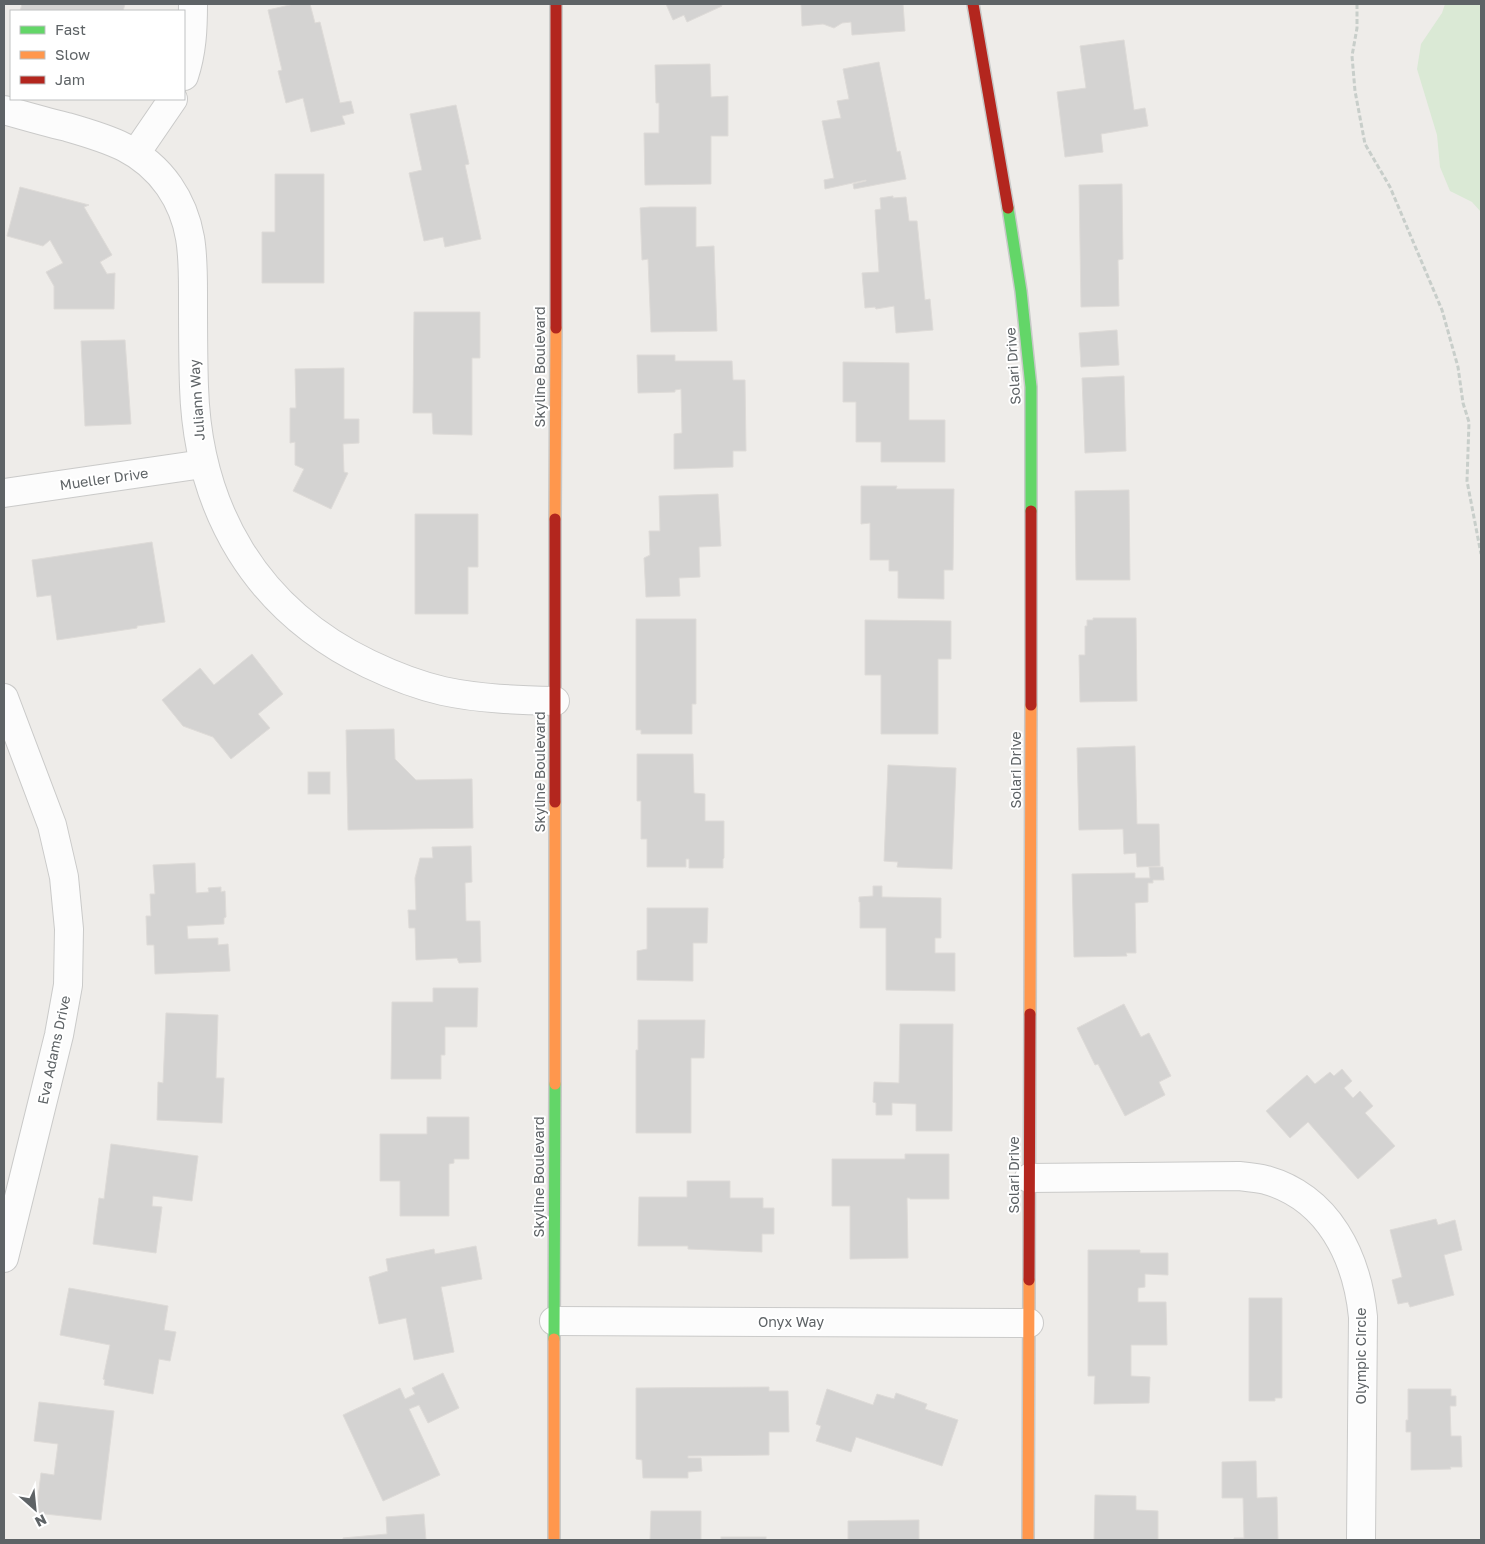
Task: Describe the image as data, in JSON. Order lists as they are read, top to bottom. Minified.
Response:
{"streets":{"street":["Solari Drive","Skyline Boulevard","Juliann Way","Mueller Drive","Eva Adams Drive","Onyx Way","Olympic Circle"]},"crossings":[["Solari Drive","Onyx Way"],["Solari Drive","Olympic Circle"],["Skyline Boulevard","Juliann Way"],["Skyline Boulevard","Onyx Way"],["Juliann Way","Mueller Drive"]],"legend":["Fast","Slow","Jam"],"north":"bottom right"}
